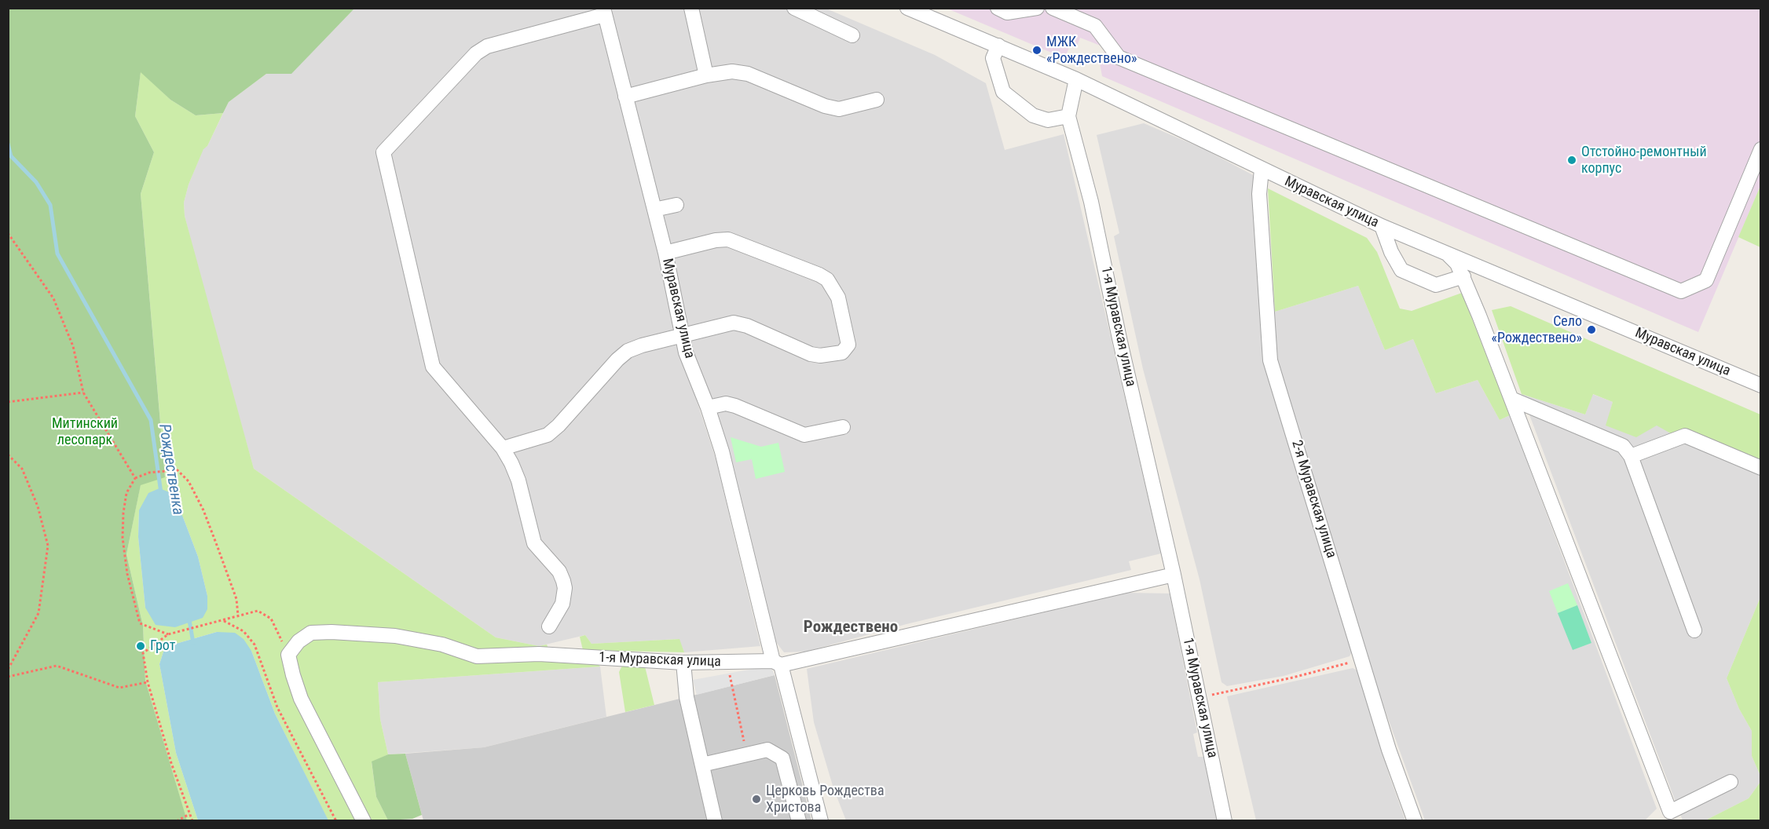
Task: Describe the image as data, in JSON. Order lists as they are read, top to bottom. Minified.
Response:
{"streets":{"street":["Муравская улица","1-я Муравская улица","2-я Муравская улица"]},"crossings":[["Муравская улица","1-я Муравская улица"],["Муравская улица","2-я Муравская улица"]],"districts":["Рождествено"],"water":["Рождественка"],"parks":["Митинский лесопарк"],"places":["МЖК «Рождествено»","Отстойно-ремонтный корпус","Село «Рождествено»","Грот","Церковь Рождества Христова"]}
